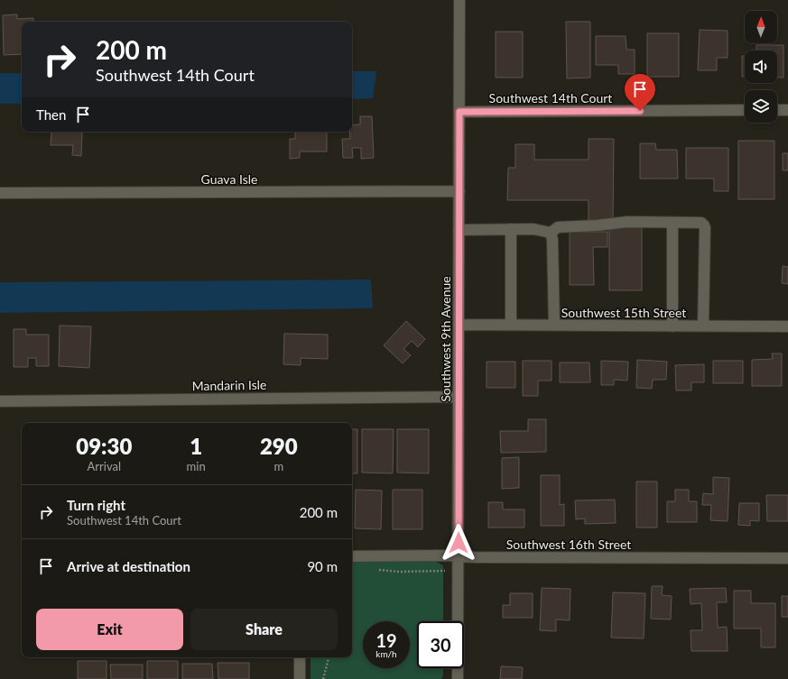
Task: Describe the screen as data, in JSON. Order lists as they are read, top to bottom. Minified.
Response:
{"streets":{"street":["Southwest 14th Court","Guava Isle","Southwest 15th Street","Southwest 9th Avenue","Mandarin Isle","Southwest 16th Street"]},"crossings":[["Southwest 14th Court","Southwest 9th Avenue"],["Guava Isle","Southwest 9th Avenue"],["Southwest 15th Street","Southwest 9th Avenue"],["Southwest 9th Avenue","Mandarin Isle"],["Southwest 9th Avenue","Southwest 16th Street"]],"north":"top","page":{"turn":["200 m","Southwest 14th Court"],"then":"Then","eta":["09:30","Arrival","1","min","290","m"],"list":[{"name":"Turn right","note":"Southwest 14th Court","value":"200 m"},{"name":"Arrive at destination","value":"90 m"}],"buttons":["Exit","Share"],"speed":"19 km/h","limit":"30"}}
